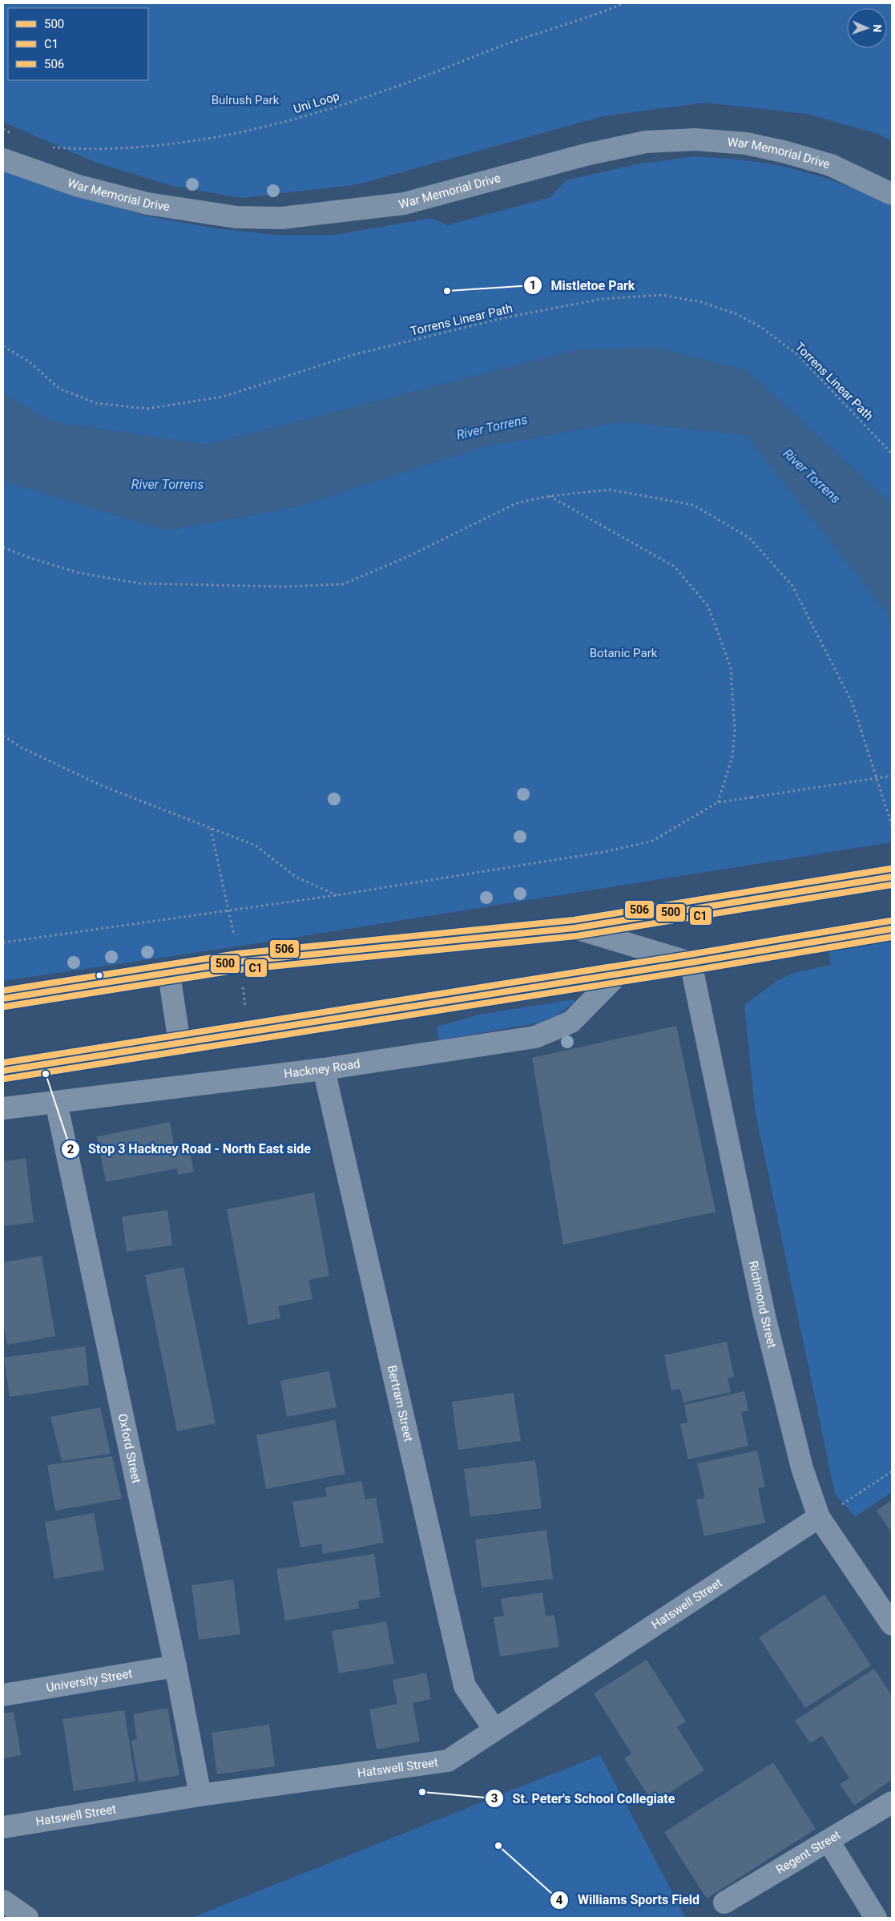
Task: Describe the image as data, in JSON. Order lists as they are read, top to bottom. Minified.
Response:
{"streets":{"street":["War Memorial Drive","Hackney Road","Richmond Street","Bertram Street","Oxford Street","Hatswell Street","University Street","Regent Street"],"path":["Uni Loop","Torrens Linear Path"]},"crossings":[["Hackney Road","Bertram Street"],["Hackney Road","Oxford Street"],["Richmond Street","Hatswell Street"],["Bertram Street","Hatswell Street"],["Oxford Street","Hatswell Street"],["Oxford Street","University Street"]],"water":["River Torrens"],"parks":["Bulrush Park","Botanic Park"],"places":["Mistletoe Park","Stop 3 Hackney Road - North East side","St. Peter's School Collegiate","Williams Sports Field"],"lines":["transit line 506","transit line 500","transit line C1"],"legend":["500","C1","506"],"north":"right"}
